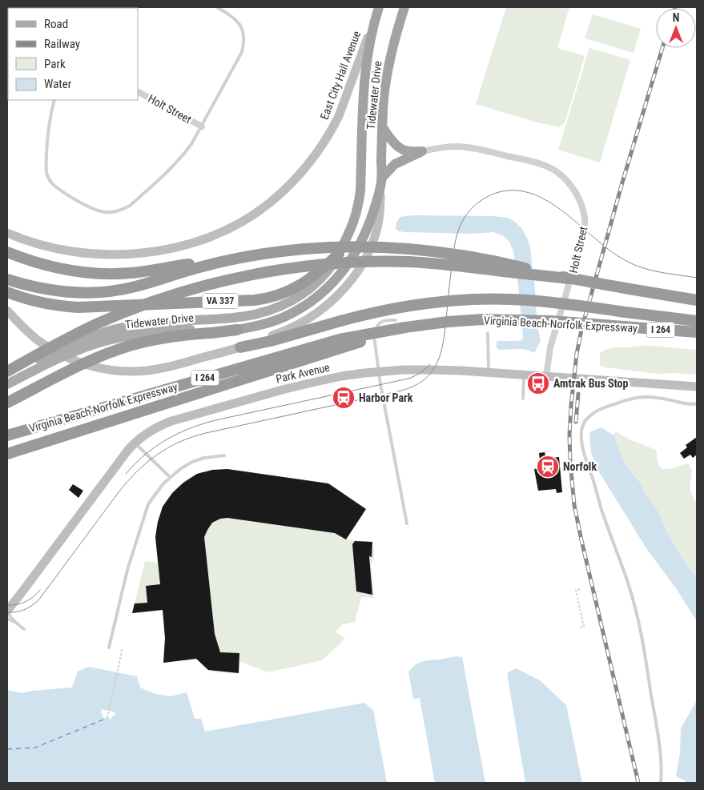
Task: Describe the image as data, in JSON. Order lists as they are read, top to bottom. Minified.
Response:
{"streets":{"highway":["Tidewater Drive","VA 337","Virginia Beach-Norfolk Expressway","I 264"],"main road":["East City Hall Avenue","Park Avenue"],"street":["Holt Street"]},"crossings":[["East City Hall Avenue","Tidewater Drive"],["Tidewater Drive","VA 337"],["Holt Street","Park Avenue"]],"places":{"bus stop":["Amtrak Bus Stop"],"station":["Harbor Park","Norfolk"]},"legend":["Road","Railway","Park","Water"],"north":"top"}
